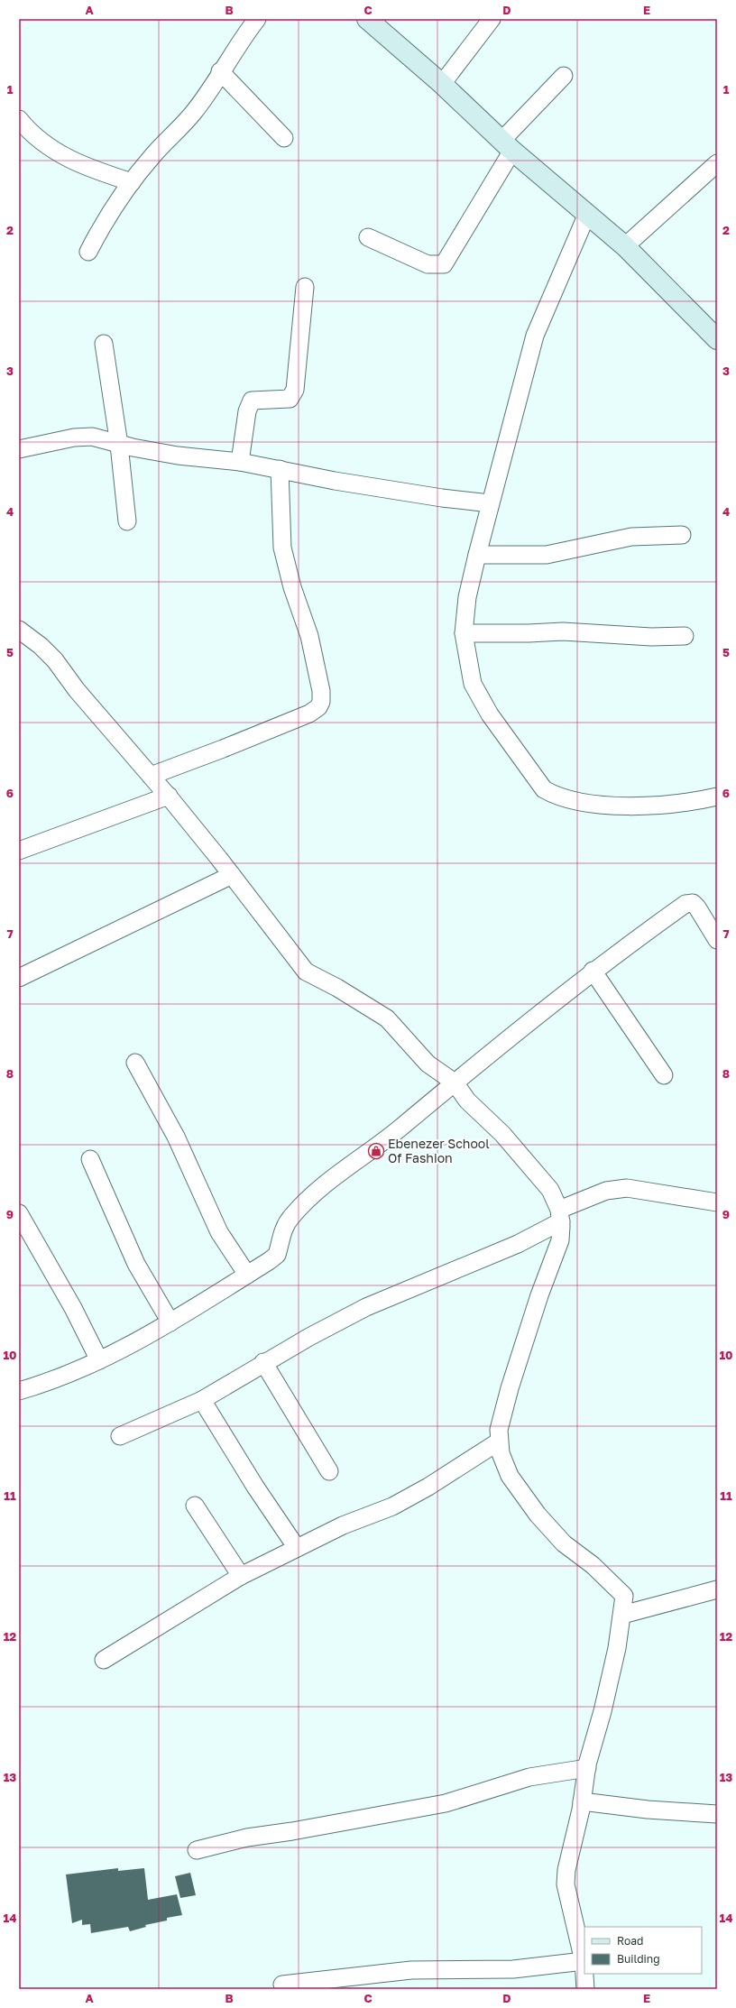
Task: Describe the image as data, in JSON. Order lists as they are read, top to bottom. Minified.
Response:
{"places":{"shop":["Ebenezer School Of Fashion"]},"legend":["Road","Building"],"grid":{"columns":["A","B","C","D","E"],"rows":["1","2","3","4","5","6","7","8","9","10","11","12","13","14"]}}
